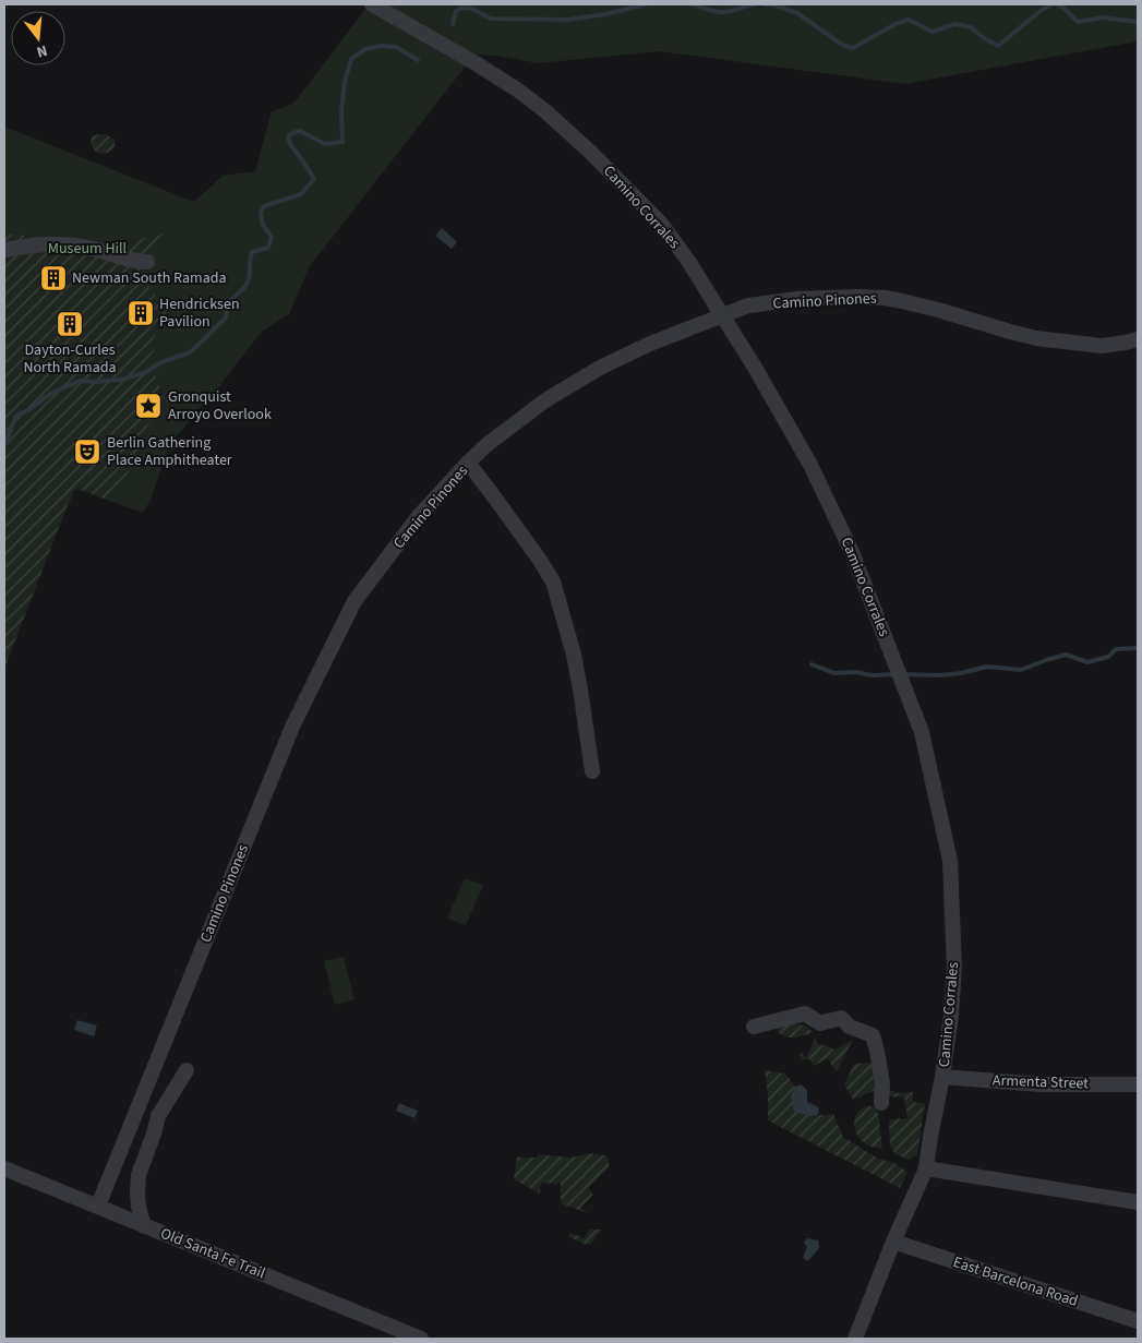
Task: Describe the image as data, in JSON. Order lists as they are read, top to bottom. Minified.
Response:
{"streets":{"street":["Camino Corrales","Camino Pinones","Armenta Street","Old Santa Fe Trail","East Barcelona Road"]},"crossings":[["Camino Corrales","Camino Pinones"],["Camino Corrales","Armenta Street"],["Camino Corrales","East Barcelona Road"],["Camino Pinones","Old Santa Fe Trail"]],"parks":["Museum Hill"],"places":{"building":["Newman South Ramada","Hendricksen Pavilion","Dayton-Curles North Ramada"],"place":["Gronquist Arroyo Overlook"],"theatre":["Berlin Gathering Place Amphitheater"]},"north":"bottom"}
